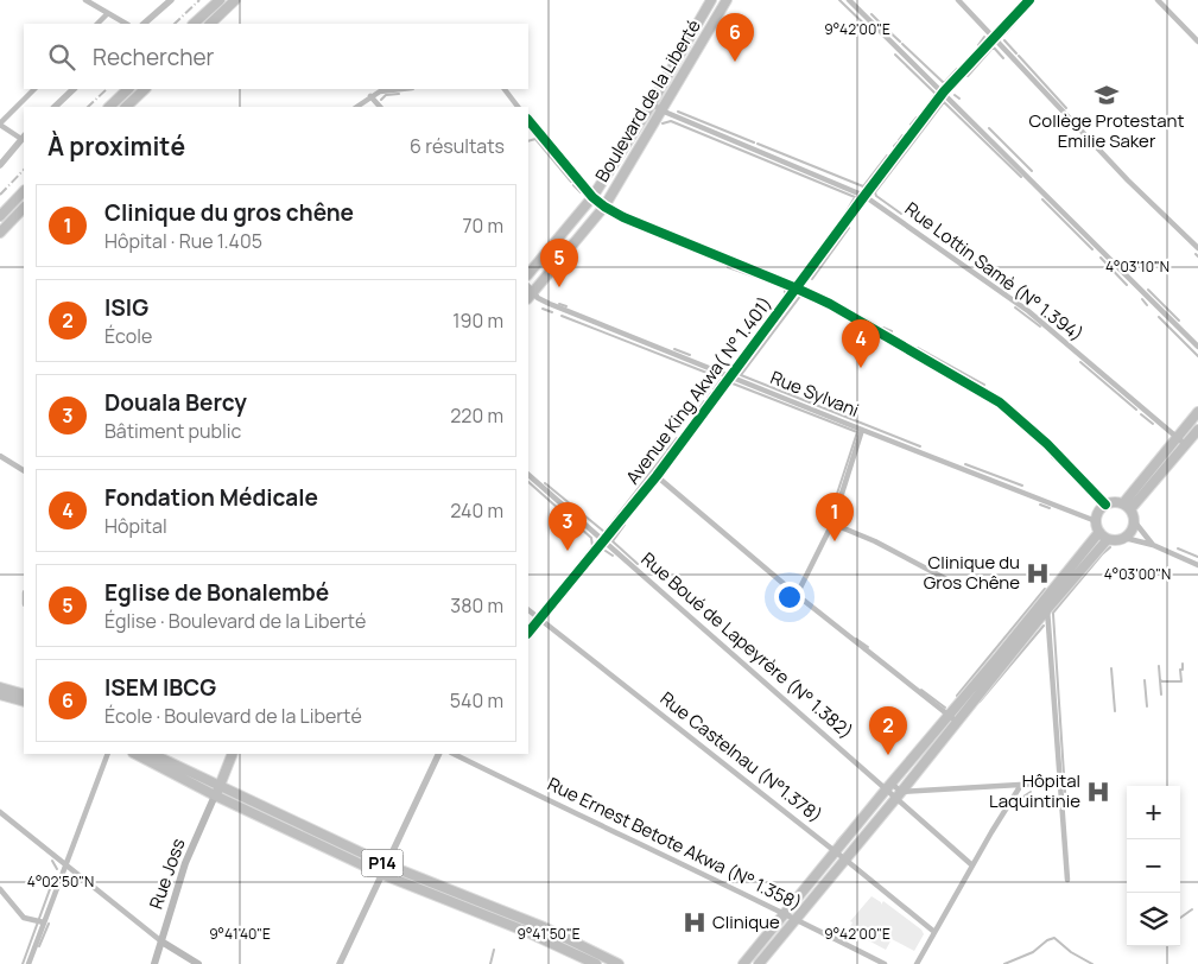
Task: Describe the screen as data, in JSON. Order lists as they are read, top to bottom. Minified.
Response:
{"streets":{"main road":["Boulevard de la Liberté","P14","Rue Joss"],"street":["Rue Lottin Samè (N° 1.394)","Avenue King Akwa( N° 1.401)","Rue Sylvani","Rue Boué de Lapeyrère (N° 1.382)","Rue Castelnau (N°1.378)","Rue Ernest Betote Akwa (N° 1.358)"]},"crossings":[["Boulevard de la Liberté","Rue Lottin Samè (N° 1.394)"],["Boulevard de la Liberté","Rue Sylvani"],["Rue Lottin Samè (N° 1.394)","Avenue King Akwa( N° 1.401)"],["Avenue King Akwa( N° 1.401)","Rue Sylvani"],["Avenue King Akwa( N° 1.401)","Rue Boué de Lapeyrère (N° 1.382)"],["Avenue King Akwa( N° 1.401)","Rue Castelnau (N°1.378)"],["P14","Rue Joss"]],"places":{"school or university":["Collège Protestant Emilie Saker"],"hospital":["Clinique du Gros Chêne","Hôpital Laquintinie","Clinique"]},"page":{"pins":["6","5","4","1","3","2"],"search":"Rechercher","heading":["À proximité","6 résultats"],"list":[{"mark":"1","name":"Clinique du gros chêne","note":"Hôpital · Rue 1.405","value":"70 m"},{"mark":"2","name":"ISIG","note":"École","value":"190 m"},{"mark":"3","name":"Douala Bercy","note":"Bâtiment public","value":"220 m"},{"mark":"4","name":"Fondation Médicale","note":"Hôpital","value":"240 m"},{"mark":"5","name":"Eglise de Bonalembé","note":"Église · Boulevard de la Liberté","value":"380 m"},{"mark":"6","name":"ISEM IBCG","note":"École · Boulevard de la Liberté","value":"540 m"}],"map_buttons":["+","−"]},"coordinates":["9°42'00\"E","4°03'10\"N","4°03'00\"N","4°02'50\"N","9°41'40\"E","9°41'50\"E"]}
